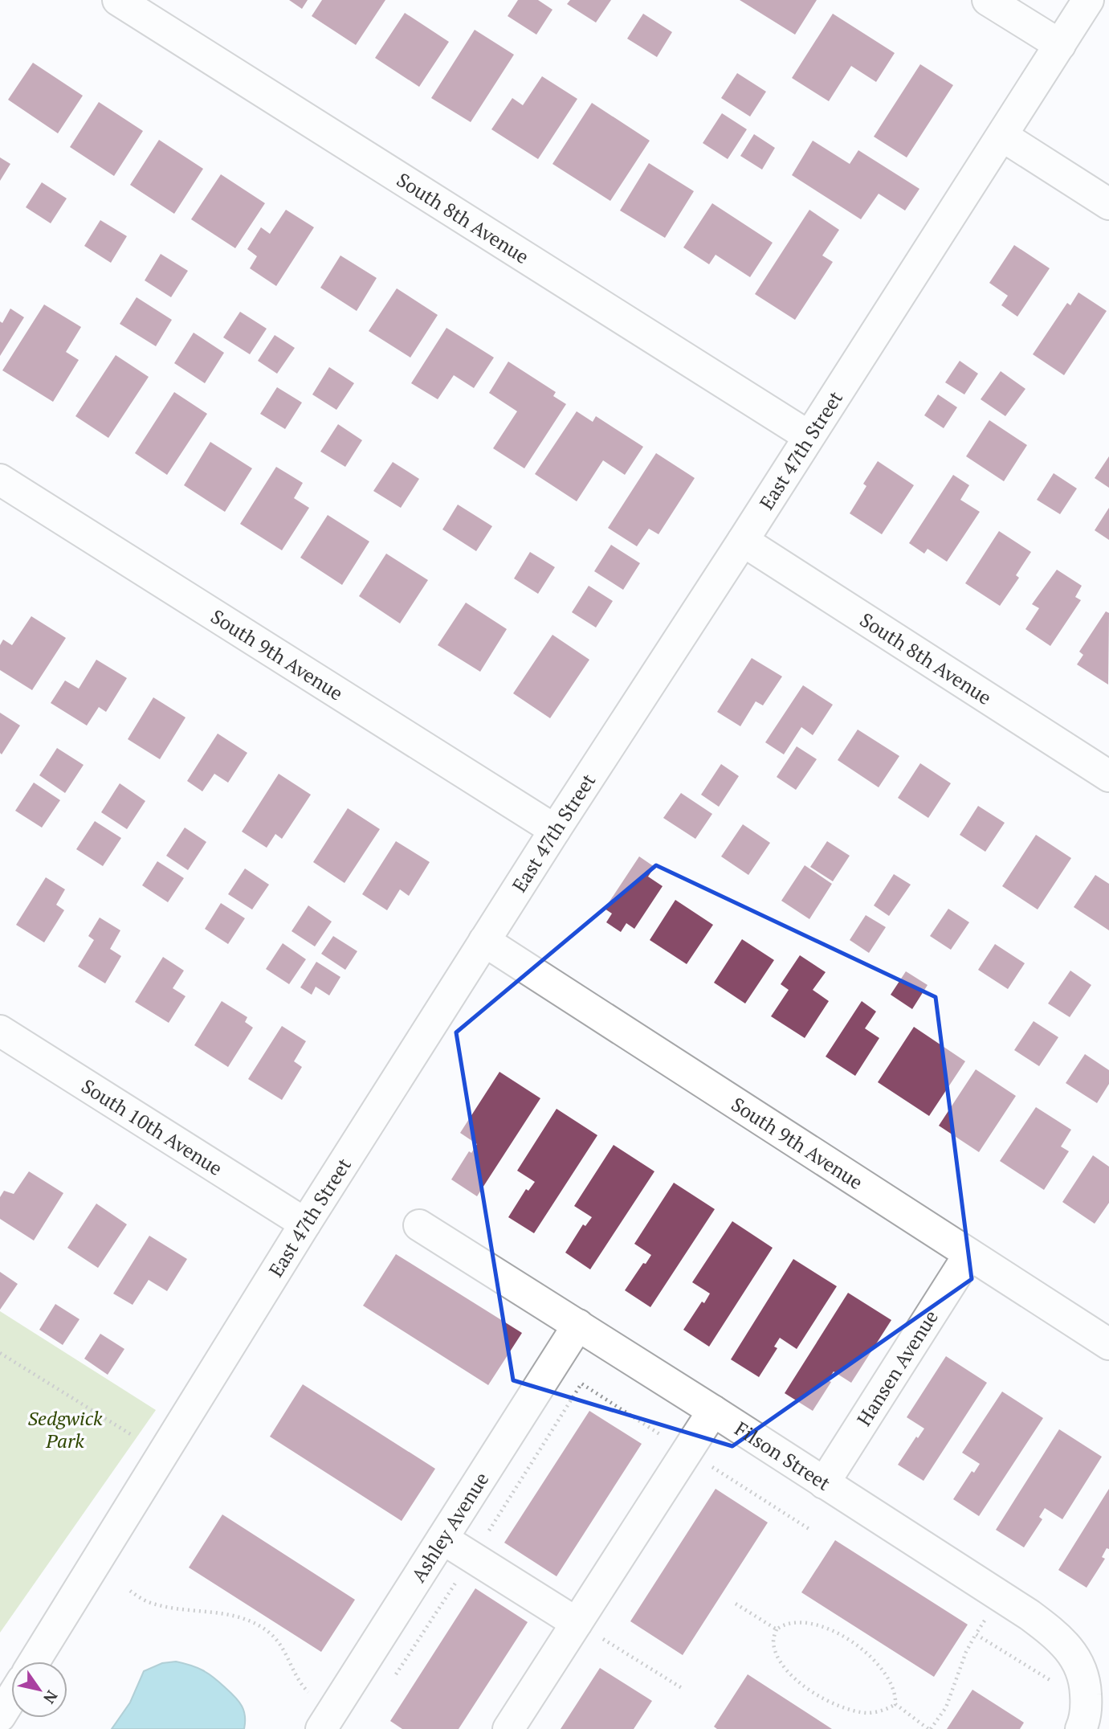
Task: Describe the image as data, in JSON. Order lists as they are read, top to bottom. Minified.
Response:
{"streets":{"street":["South 8th Avenue","East 47th Street","South 9th Avenue","South 10th Avenue","Hansen Avenue","Filson Street","Ashley Avenue"]},"crossings":[["South 8th Avenue","East 47th Street"],["East 47th Street","South 9th Avenue"],["East 47th Street","South 10th Avenue"],["South 9th Avenue","Hansen Avenue"],["Hansen Avenue","Filson Street"],["Filson Street","Ashley Avenue"]],"parks":["Sedgwick Park"],"north":"bottom right"}
